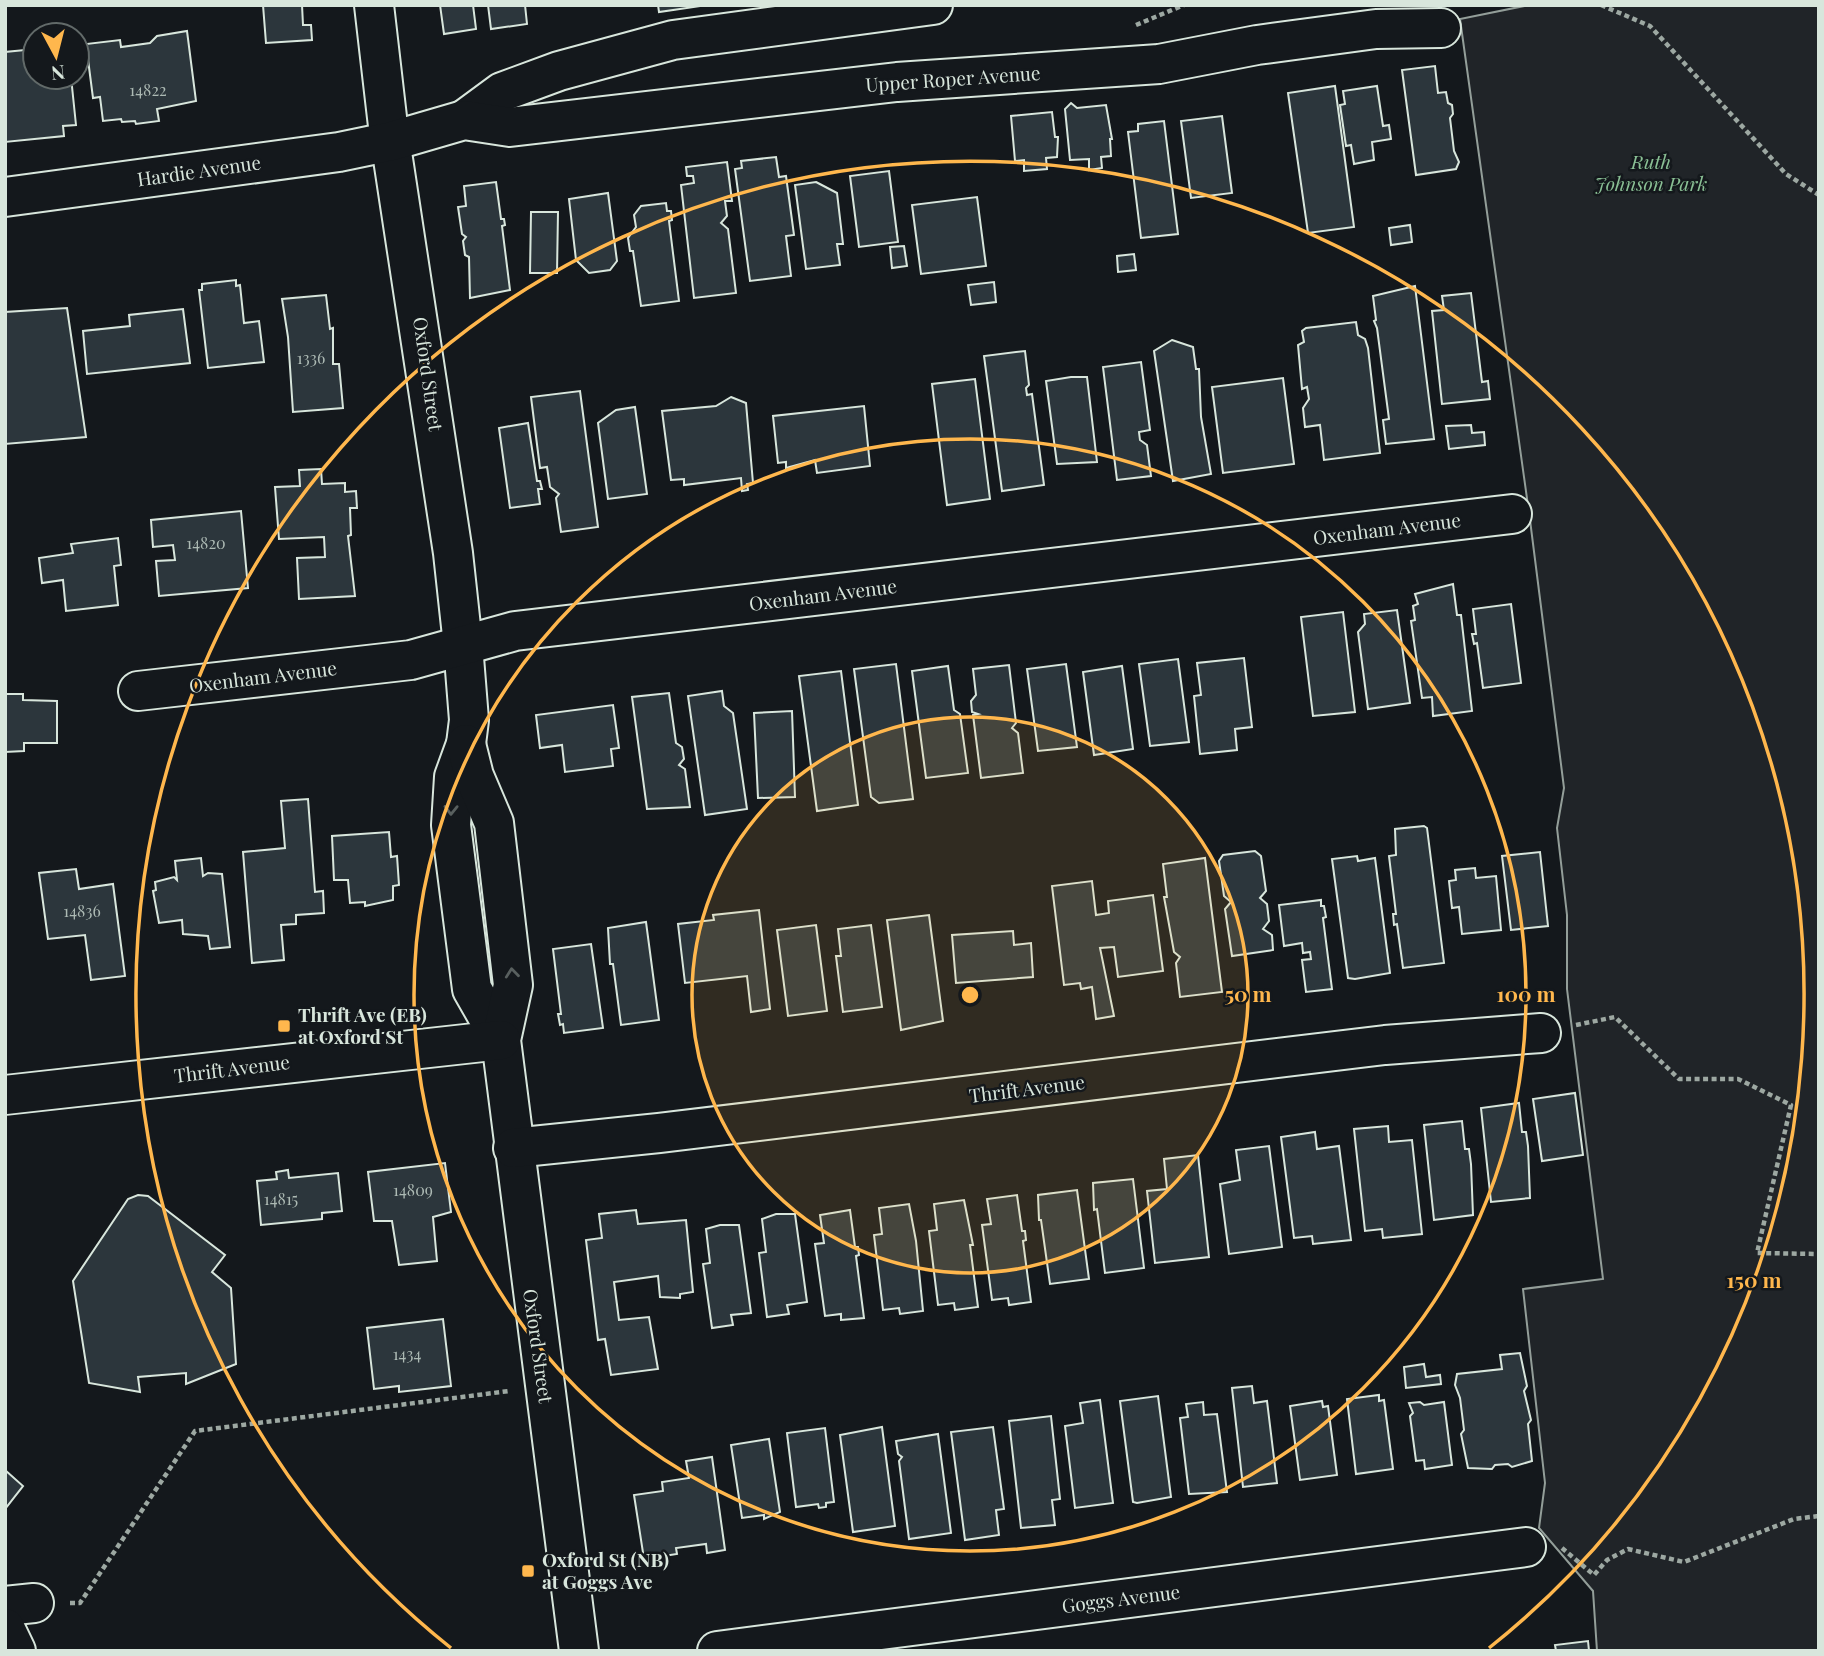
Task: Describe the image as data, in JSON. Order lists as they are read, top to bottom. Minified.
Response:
{"streets":{"street":["Upper Roper Avenue","Hardie Avenue","Oxford Street","Oxenham Avenue","Thrift Avenue","Goggs Avenue"]},"crossings":[["Upper Roper Avenue","Hardie Avenue"],["Upper Roper Avenue","Oxford Street"],["Hardie Avenue","Oxford Street"],["Oxford Street","Oxenham Avenue"],["Oxford Street","Thrift Avenue"]],"parks":["Ruth Johnson Park"],"places":{"transit":["Thrift Ave (EB) at Oxford St","Oxford St (NB) at Goggs Ave"]},"house_numbers":["14822","1336","14820","14836","14809","14815","1434"],"north":"bottom","rings":["50 m","100 m","150 m"]}
